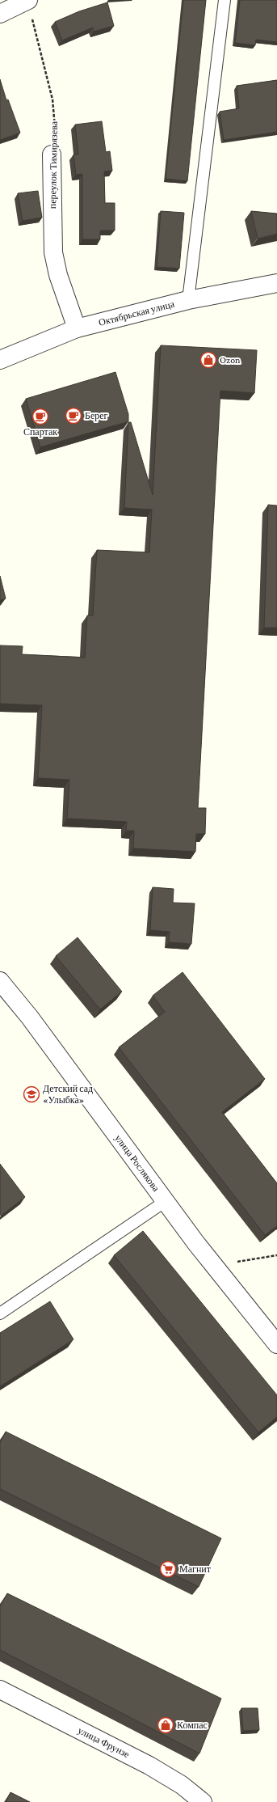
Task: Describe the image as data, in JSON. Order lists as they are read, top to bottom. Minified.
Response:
{"streets":{"street":["переулок Тимирязева","Октябрьская улица","улица Рослякова","улица Фрунзе"]},"crossings":[["переулок Тимирязева","Октябрьская улица"]],"places":{"shop":["Ozon","Компас"],"cafe":["Берег","Спартак"],"school or university":["Детский сад «Улыбка»"],"supermarket":["Магнит"]}}
